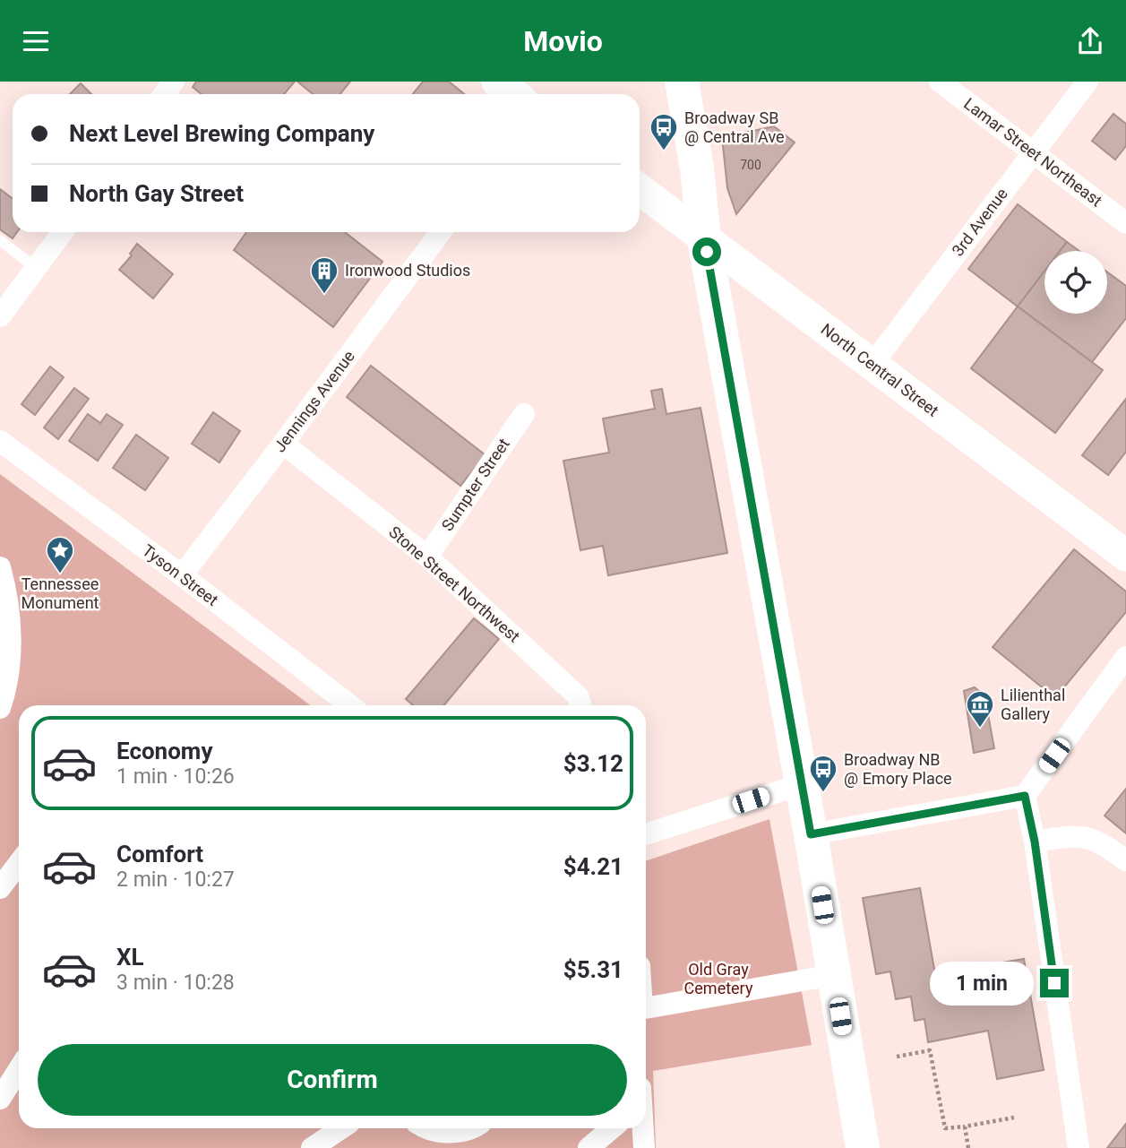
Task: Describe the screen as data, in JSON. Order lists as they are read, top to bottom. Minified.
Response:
{"streets":{"main road":["North Central Street"],"street":["Lamar Street Northeast","3rd Avenue","Jennings Avenue","Sumpter Street","Tyson Street","Stone Street Northwest"]},"crossings":[["Lamar Street Northeast","3rd Avenue"],["3rd Avenue","North Central Street"],["Jennings Avenue","Tyson Street"],["Jennings Avenue","Stone Street Northwest"],["Sumpter Street","Stone Street Northwest"]],"parks":["Old Gray Cemetery"],"places":{"bus stop":["Broadway SB @ Central Ave","Broadway NB @ Emory Place"],"building":["Ironwood Studios"],"place":["Tennessee Monument"],"museum":["Lilienthal Gallery"]},"house_numbers":["700"],"page":{"header":"Movio","banner":["Next Level Brewing Company","North Gay Street"],"list":[{"name":"Economy","note":"1 min · 10:26","value":"$3.12"},{"name":"Comfort","note":"2 min · 10:27","value":"$4.21"},{"name":"XL","note":"3 min · 10:28","value":"$5.31"}],"bubble":"1 min","buttons":"Confirm"}}
